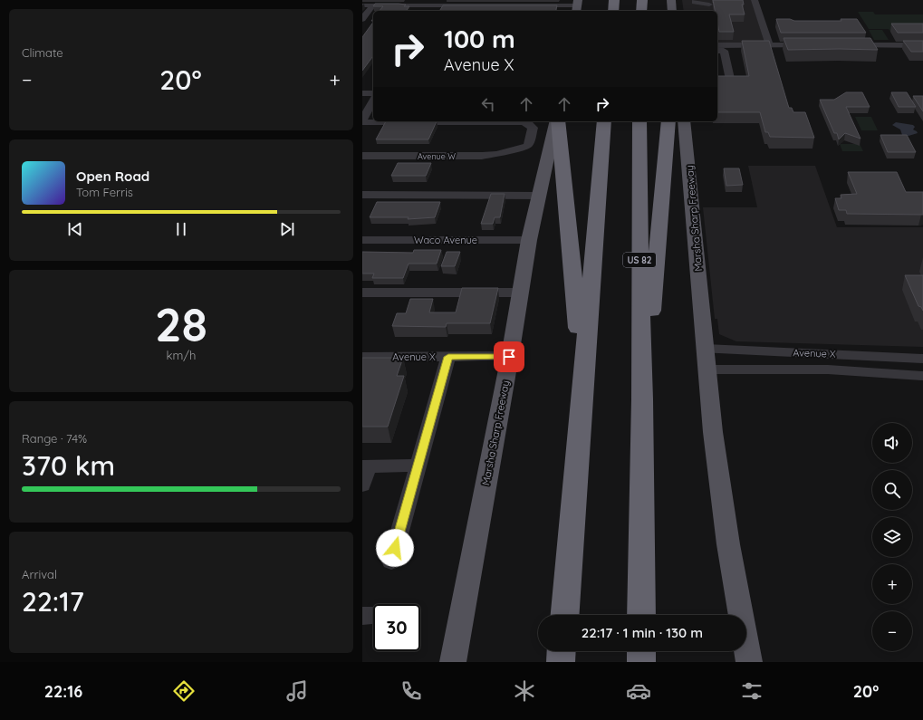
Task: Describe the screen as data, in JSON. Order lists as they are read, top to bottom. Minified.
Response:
{"streets":{"highway":["US 82"],"main road":["Marsha Sharp Freeway"],"street":["Avenue W","Waco Avenue","Avenue X"]},"crossings":[["Marsha Sharp Freeway","Waco Avenue"],["Marsha Sharp Freeway","Avenue X"]],"page":{"tile":["Climate",["28","km/h"],["Range · 74%","370 km"],["Arrival","22:17"]],"turn":["100 m","Avenue X"],"heat":["−","20°","+"],"song":["Open Road","Tom Ferris"],"map_buttons":["+","−"],"limit":"30","trip":"22:17 · 1 min · 130 m","tabs":["22:16","20°"]}}
